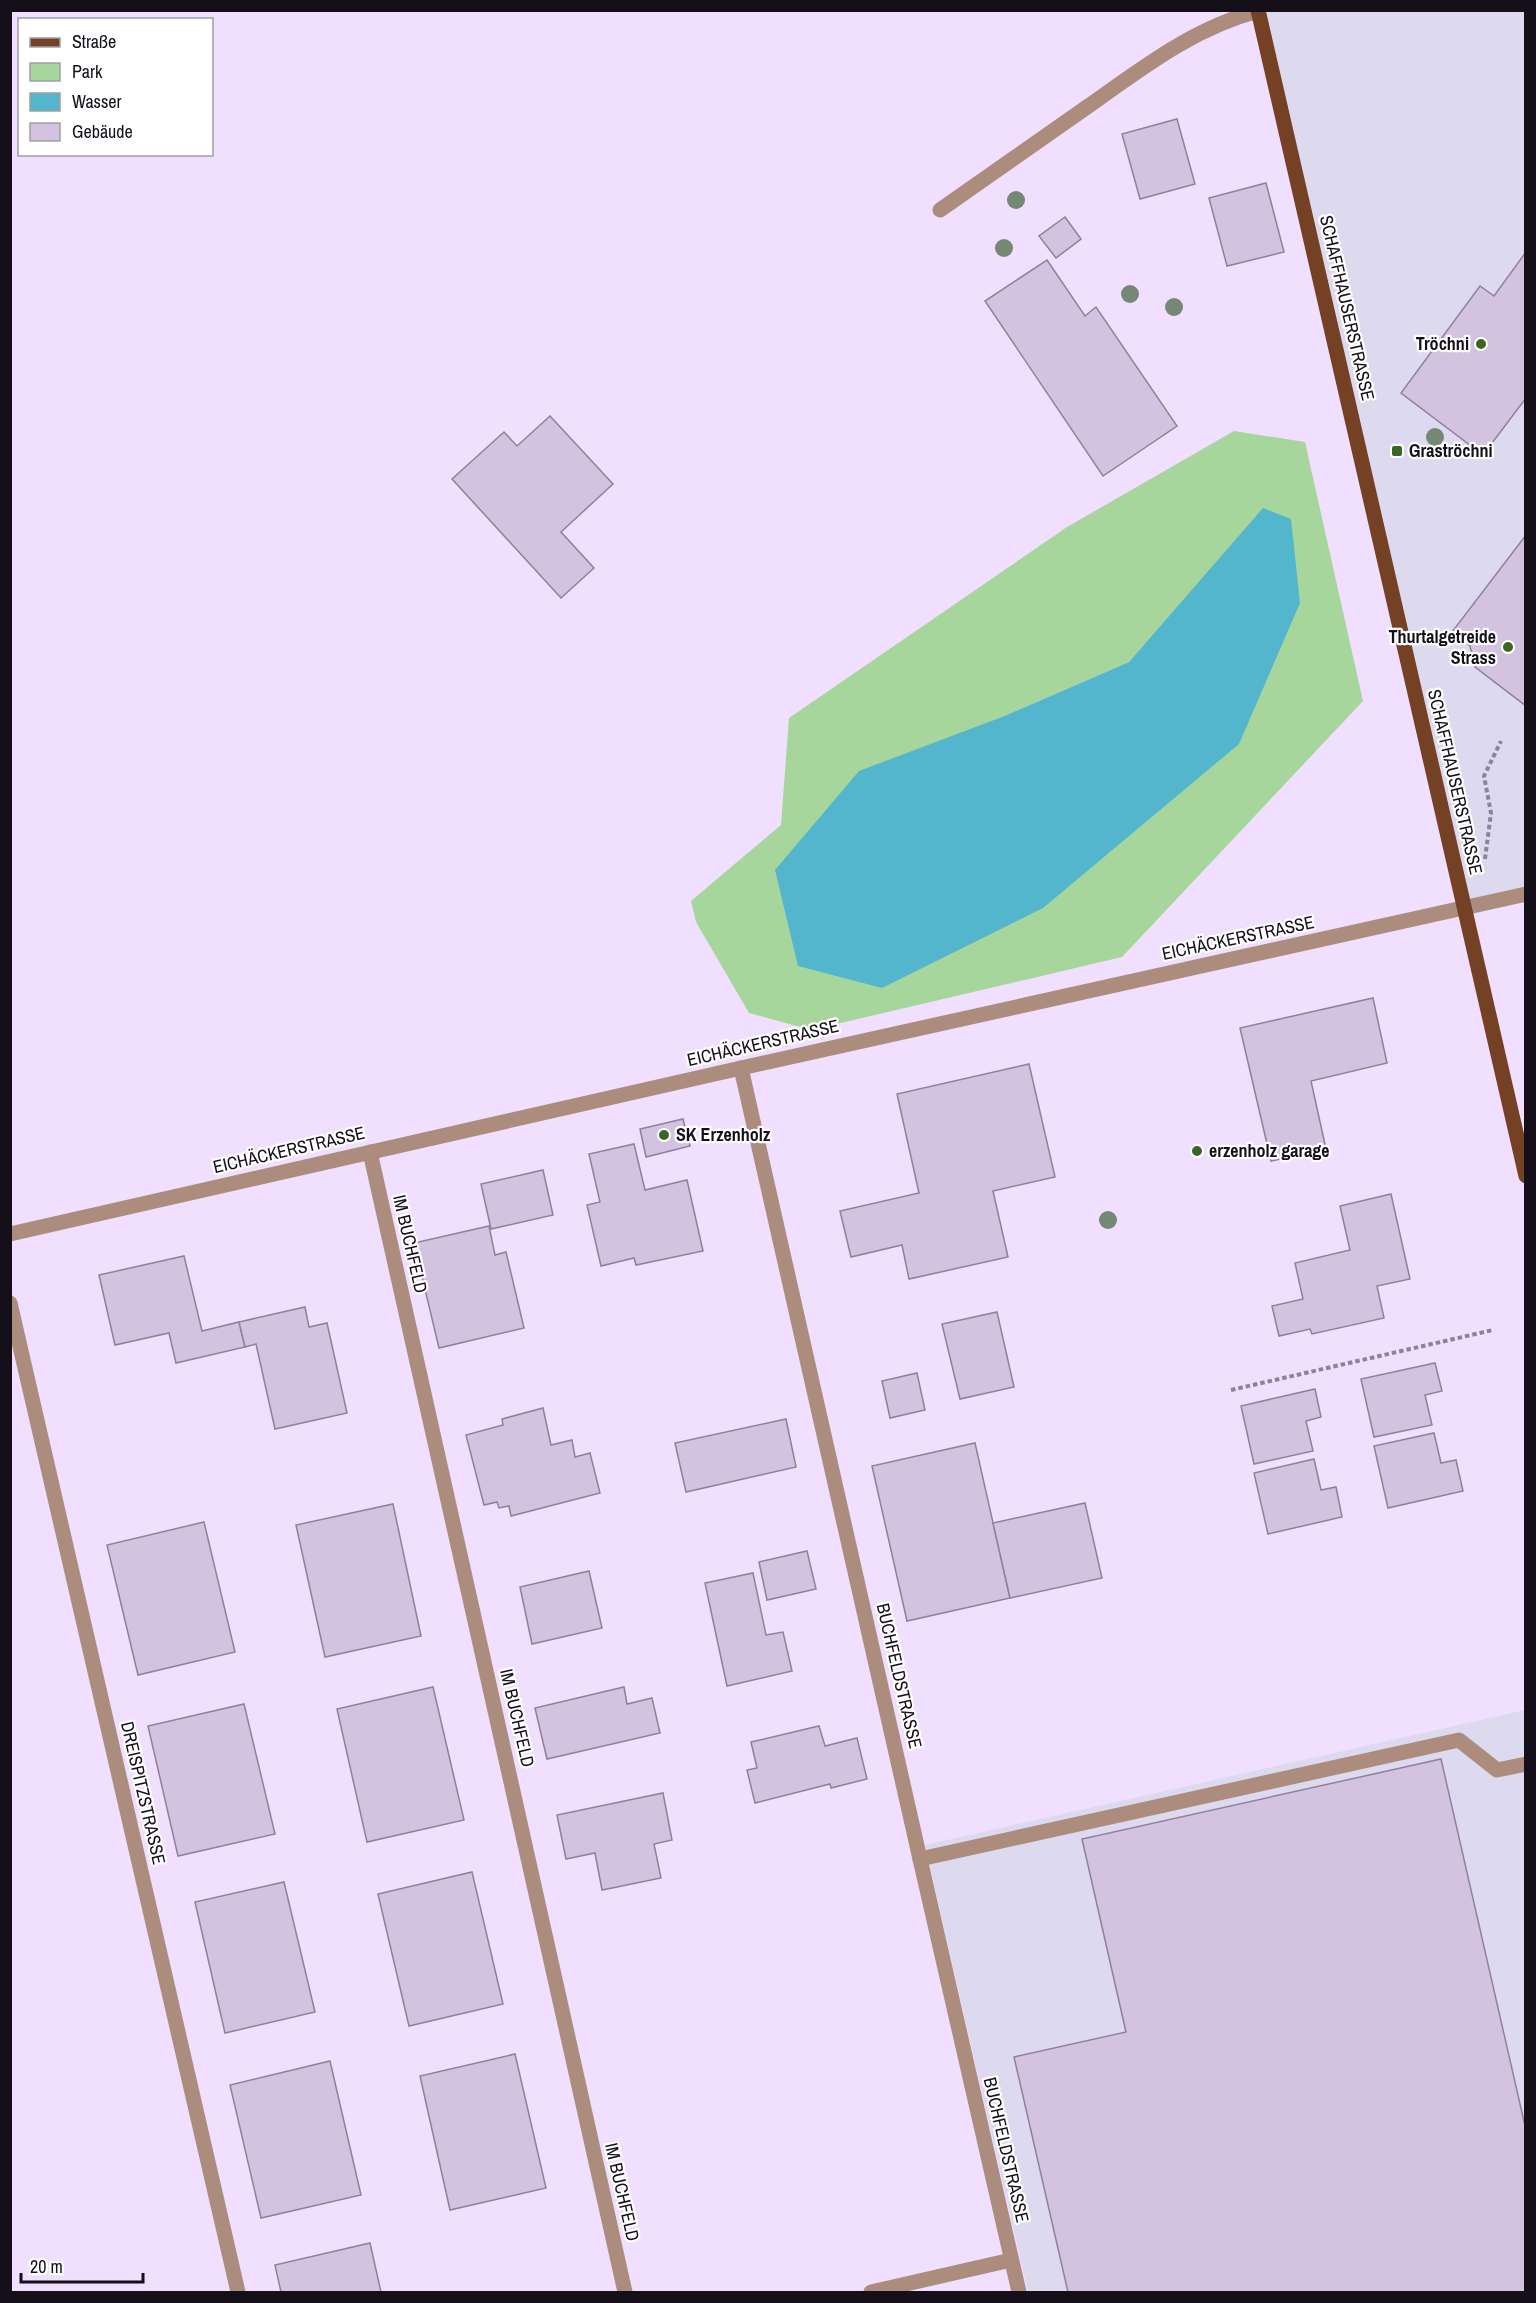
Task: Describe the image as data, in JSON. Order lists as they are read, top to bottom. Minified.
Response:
{"streets":{"main road":["SCHAFFHAUSERSTRASSE"],"street":["EICHÄCKERSTRASSE","IM BUCHFELD","BUCHFELDSTRASSE","DREISPITZSTRASSE"]},"crossings":[["SCHAFFHAUSERSTRASSE","EICHÄCKERSTRASSE"],["EICHÄCKERSTRASSE","IM BUCHFELD"],["EICHÄCKERSTRASSE","BUCHFELDSTRASSE"]],"places":{"other":["Tröchni","Thurtalgetreide Strass","SK Erzenholz","erzenholz garage"],"transit":["Graströchni"]},"legend":["Straße","Park","Wasser","Gebäude"],"scale_bar":"20 m"}
